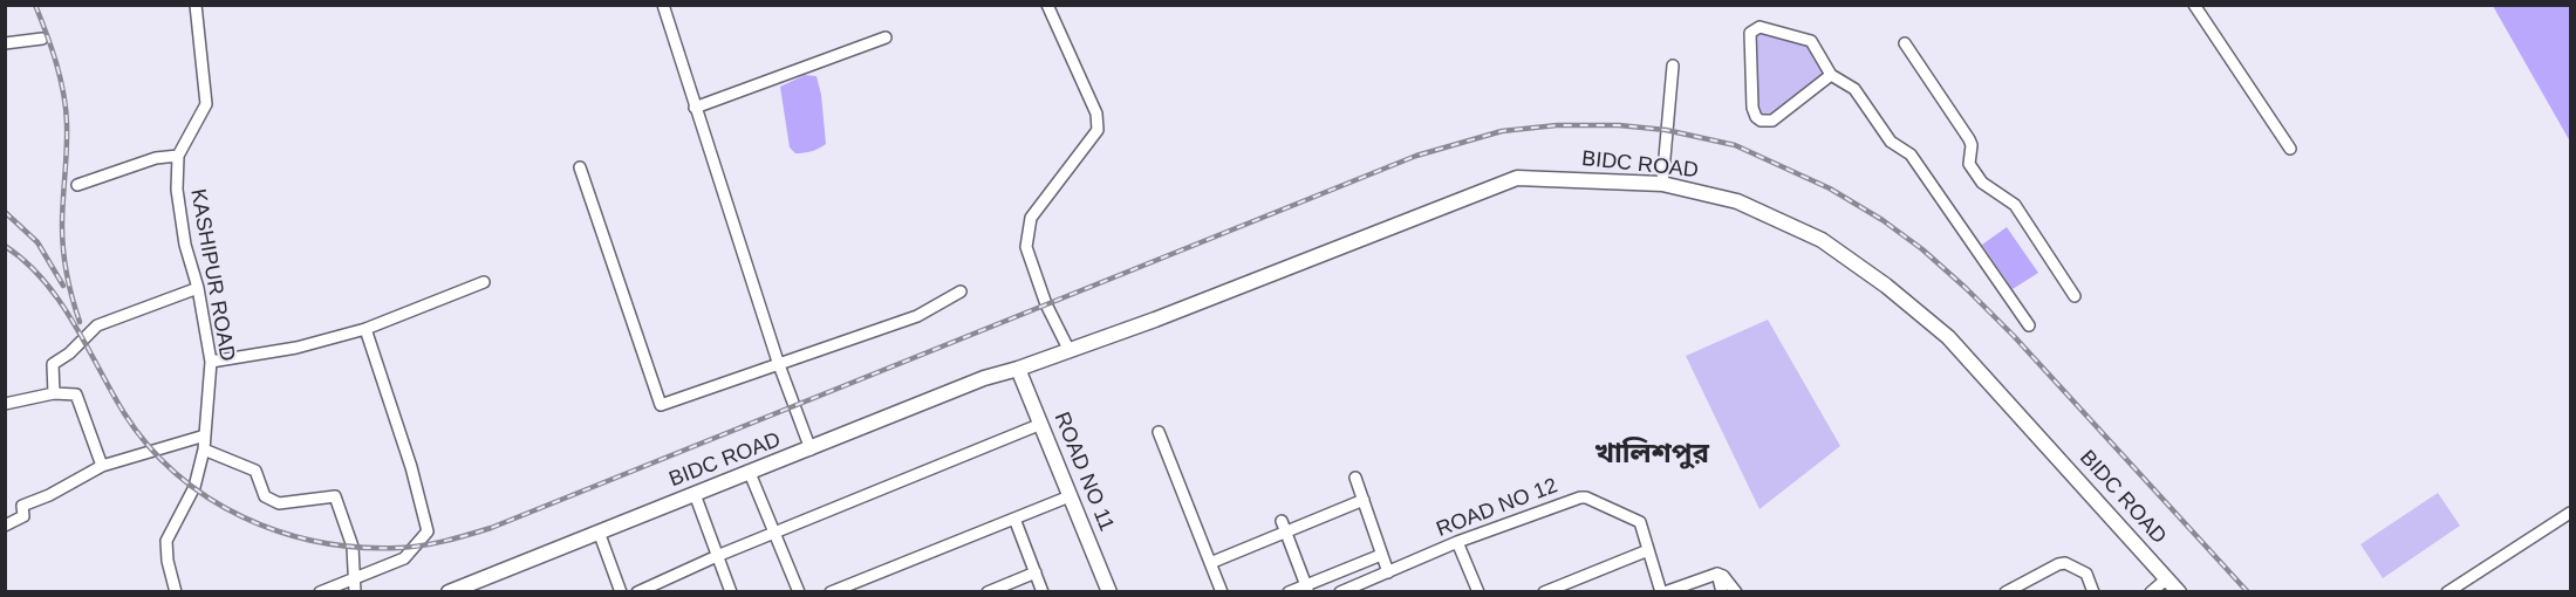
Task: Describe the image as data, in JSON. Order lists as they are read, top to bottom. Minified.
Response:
{"streets":{"main road":["BIDC ROAD","ROAD NO 11"],"street":["KASHIPUR ROAD","ROAD NO 12"]},"crossings":[["BIDC ROAD","ROAD NO 11"]],"districts":["খালিশপুর"]}
